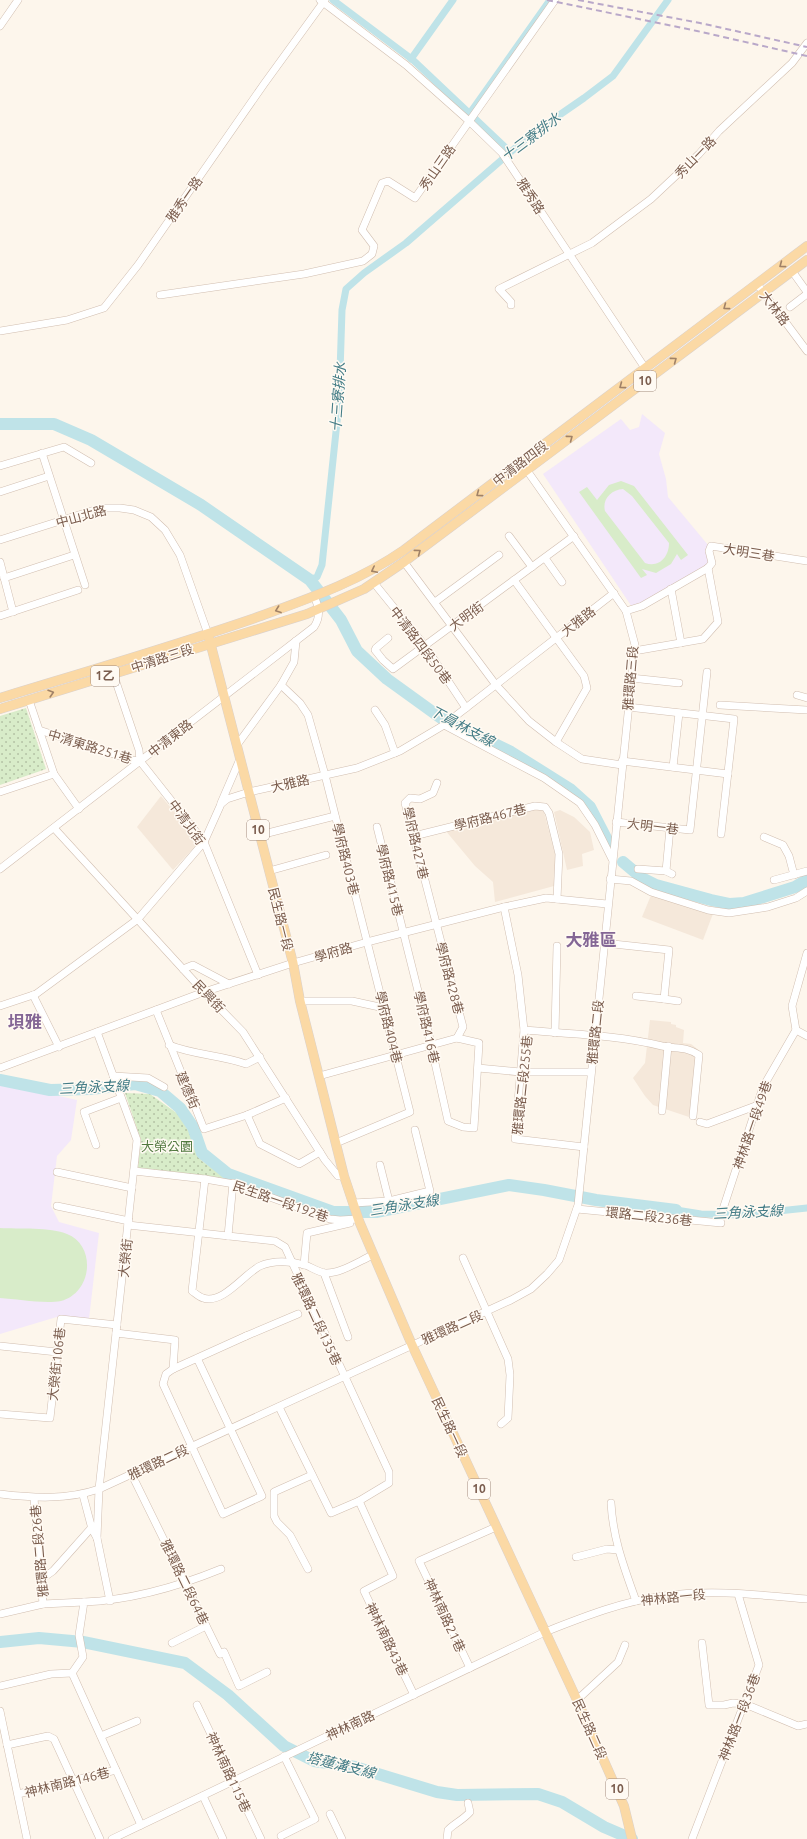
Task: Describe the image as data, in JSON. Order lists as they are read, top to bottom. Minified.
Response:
{"streets":{"main road":["10","中清路四段","中清路三段","1乙","民生路一段","民生路二段"],"street":["秀山一路","秀山三路","雅秀路","雅秀一路","大林路","中山北路","大明三巷","大明街","大雅路","中清路四段50巷","雅環路三段","中清東路","中清東路251巷","學府路467巷","中清北街","大明一巷","學府路427巷","學府路403巷","學府路415巷","學府路","學府路428巷","民興街","學府路404巷","學府路416巷","雅環路二段","雅環路二段255巷","建德街","神林路一段49巷","民生路一段192巷","環路二段236巷","大榮街","雅環路二段135巷","大榮街106巷","雅環路二段26巷","雅環路二段64巷","神林路一段","神林南路21巷","神林南路43巷","神林路一段36巷","神林南路","神林南路115巷","神林南路146巷"]},"crossings":[["秀山一路","雅秀路"],["秀山三路","雅秀路"],["雅秀路","雅秀一路"],["雅秀路","中清路四段"],["大林路","中清路四段"],["10","民生路一段"],["10","民生路一段192巷"],["中清路四段","中山北路"],["中清路四段","中清路四段50巷"],["中清路四段","中清路三段"],["中清路四段","雅環路三段"],["中清路四段","中清東路"],["中清路四段","民生路一段"],["中山北路","中清路三段"],["中山北路","民生路一段"],["大明三巷","雅環路三段"],["大明街","中清路四段50巷"],["大明街","雅環路三段"],["大雅路","中清路四段50巷"],["大雅路","雅環路三段"],["大雅路","學府路403巷"],["大雅路","民生路一段"],["中清路三段","中清北街"],["中清路三段","民生路一段"],["雅環路三段","大明一巷"],["雅環路三段","學府路"],["雅環路三段","雅環路二段"],["中清東路","中清東路251巷"],["中清東路","中清北街"],["中清東路","民生路一段"],["中清東路","民興街"],["中清東路251巷","中清北街"],["學府路467巷","學府路427巷"],["學府路467巷","學府路"],["中清北街","學府路"],["學府路427巷","學府路"],["學府路427巷","學府路428巷"],["學府路403巷","學府路"],["學府路403巷","學府路404巷"],["學府路415巷","學府路"],["學府路415巷","學府路416巷"],["民生路一段","學府路"],["民生路一段","民興街"],["民生路一段","學府路404巷"],["民生路一段","雅環路二段"],["民生路一段","民生路一段192巷"],["民生路一段","神林路一段"],["民生路一段","神林南路21巷"],["民生路一段","神林南路"],["民生路一段","民生路二段"],["學府路","學府路428巷"],["學府路","民興街"],["學府路","學府路404巷"],["學府路","學府路416巷"],["學府路","雅環路二段"],["學府路","建德街"],["學府路","大榮街"],["民興街","建德街"],["雅環路二段","雅環路二段255巷"],["雅環路二段","環路二段236巷"],["雅環路二段","大榮街"],["雅環路二段","雅環路二段135巷"],["雅環路二段","雅環路二段26巷"],["雅環路二段","雅環路二段64巷"],["民生路一段192巷","大榮街"],["大榮街","雅環路二段135巷"],["大榮街","大榮街106巷"],["雅環路二段135巷","神林南路43巷"],["神林路一段","神林路一段36巷"],["神林路一段","神林南路"],["神林路一段","民生路二段"],["神林南路21巷","神林南路"],["神林南路43巷","神林南路"],["神林南路","民生路二段"],["神林南路","神林南路115巷"],["神林南路","神林南路146巷"]],"districts":["大雅區","垻雅"],"water":["十三寮排水","下員林支線","三角泳支線","塔蓮溝支線"],"parks":["大榮公園"]}
